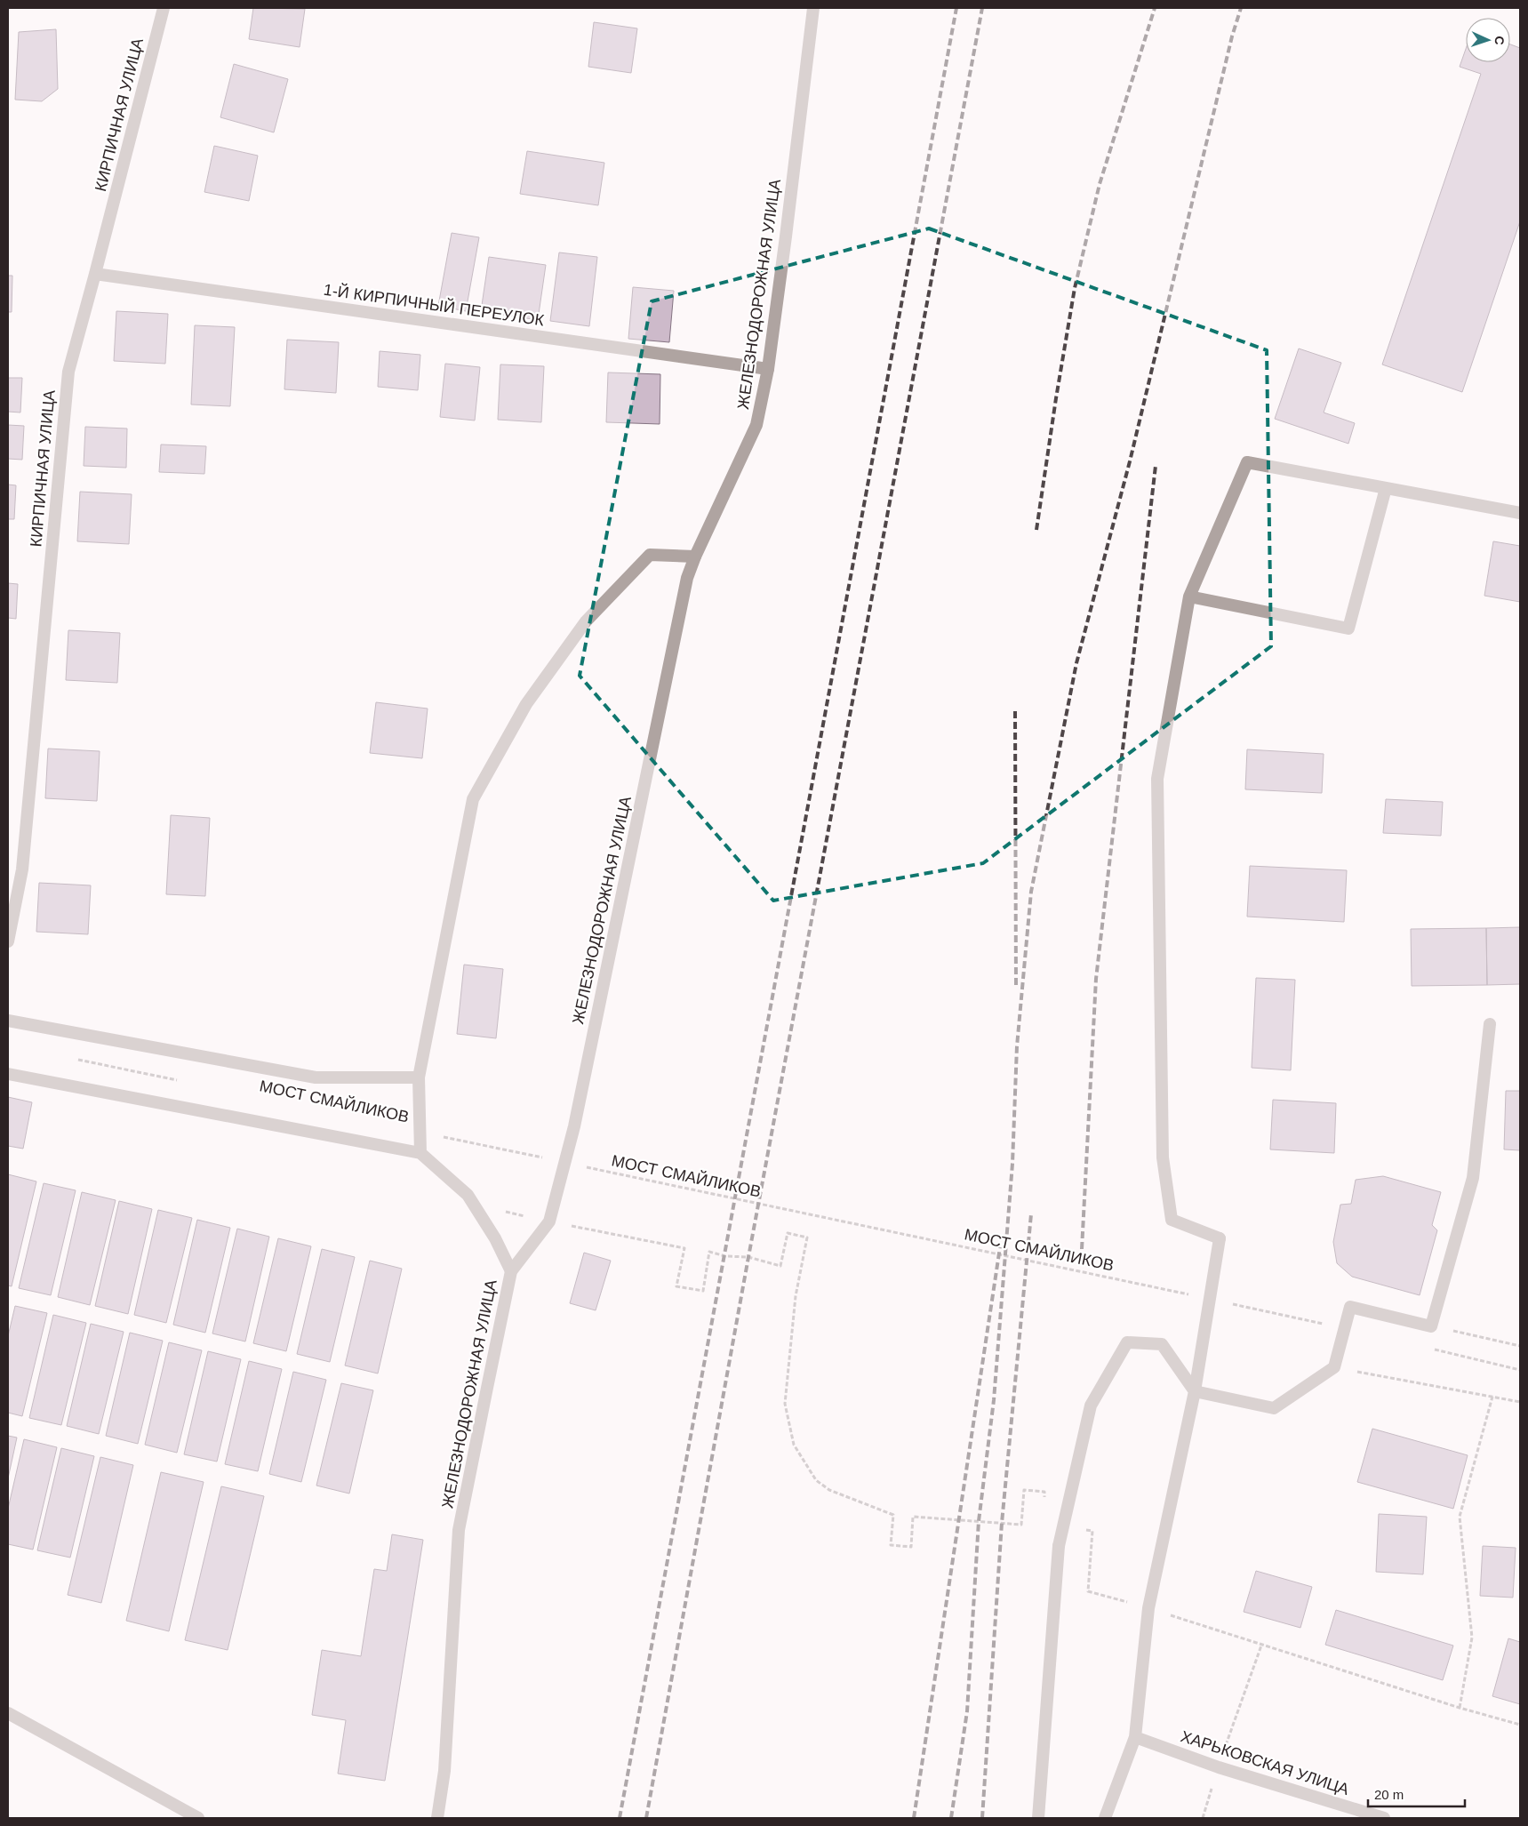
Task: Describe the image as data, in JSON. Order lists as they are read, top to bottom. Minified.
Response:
{"streets":{"street":["КИРПИЧНАЯ УЛИЦА","ЖЕЛЕЗНОДОРОЖНАЯ УЛИЦА","1-Й КИРПИЧНЫЙ ПЕРЕУЛОК","ХАРЬКОВСКАЯ УЛИЦА"],"path":["МОСТ СМАЙЛИКОВ"]},"crossings":[["КИРПИЧНАЯ УЛИЦА","1-Й КИРПИЧНЫЙ ПЕРЕУЛОК"],["ЖЕЛЕЗНОДОРОЖНАЯ УЛИЦА","1-Й КИРПИЧНЫЙ ПЕРЕУЛОК"]],"scale_bar":"20 m","north":"right"}
